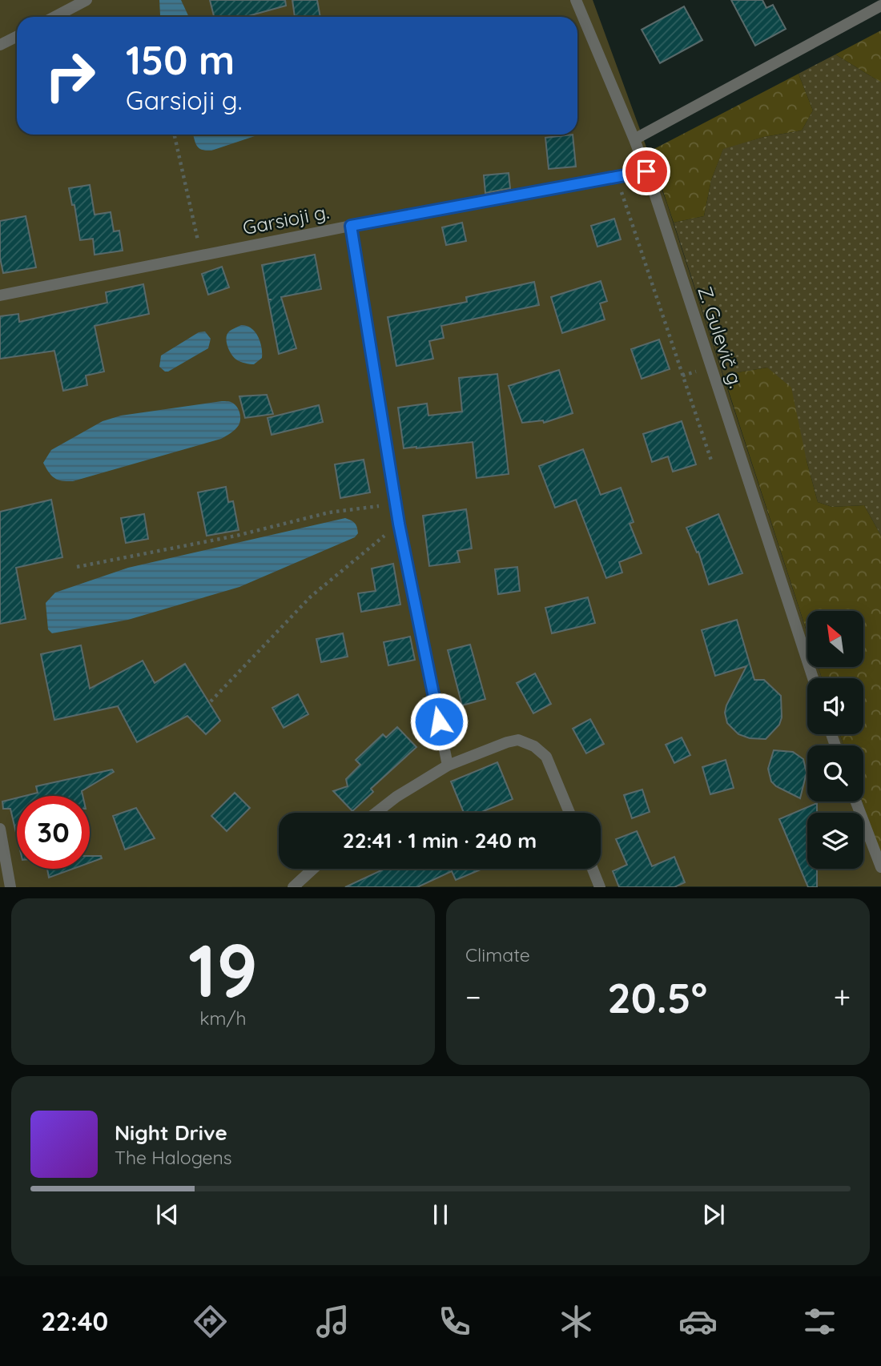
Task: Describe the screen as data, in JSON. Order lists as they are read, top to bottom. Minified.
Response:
{"streets":{"street":["Garsioji g.","Z. Gulevič g."]},"crossings":[["Garsioji g.","Z. Gulevič g."]],"north":"top left","page":{"turn":["150 m","Garsioji g."],"limit":"30","trip":"22:41 · 1 min · 240 m","tile":[["19","km/h"],"Climate"],"heat":["−","20.5°","+"],"song":["Night Drive","The Halogens"],"tabs":"22:40"}}
